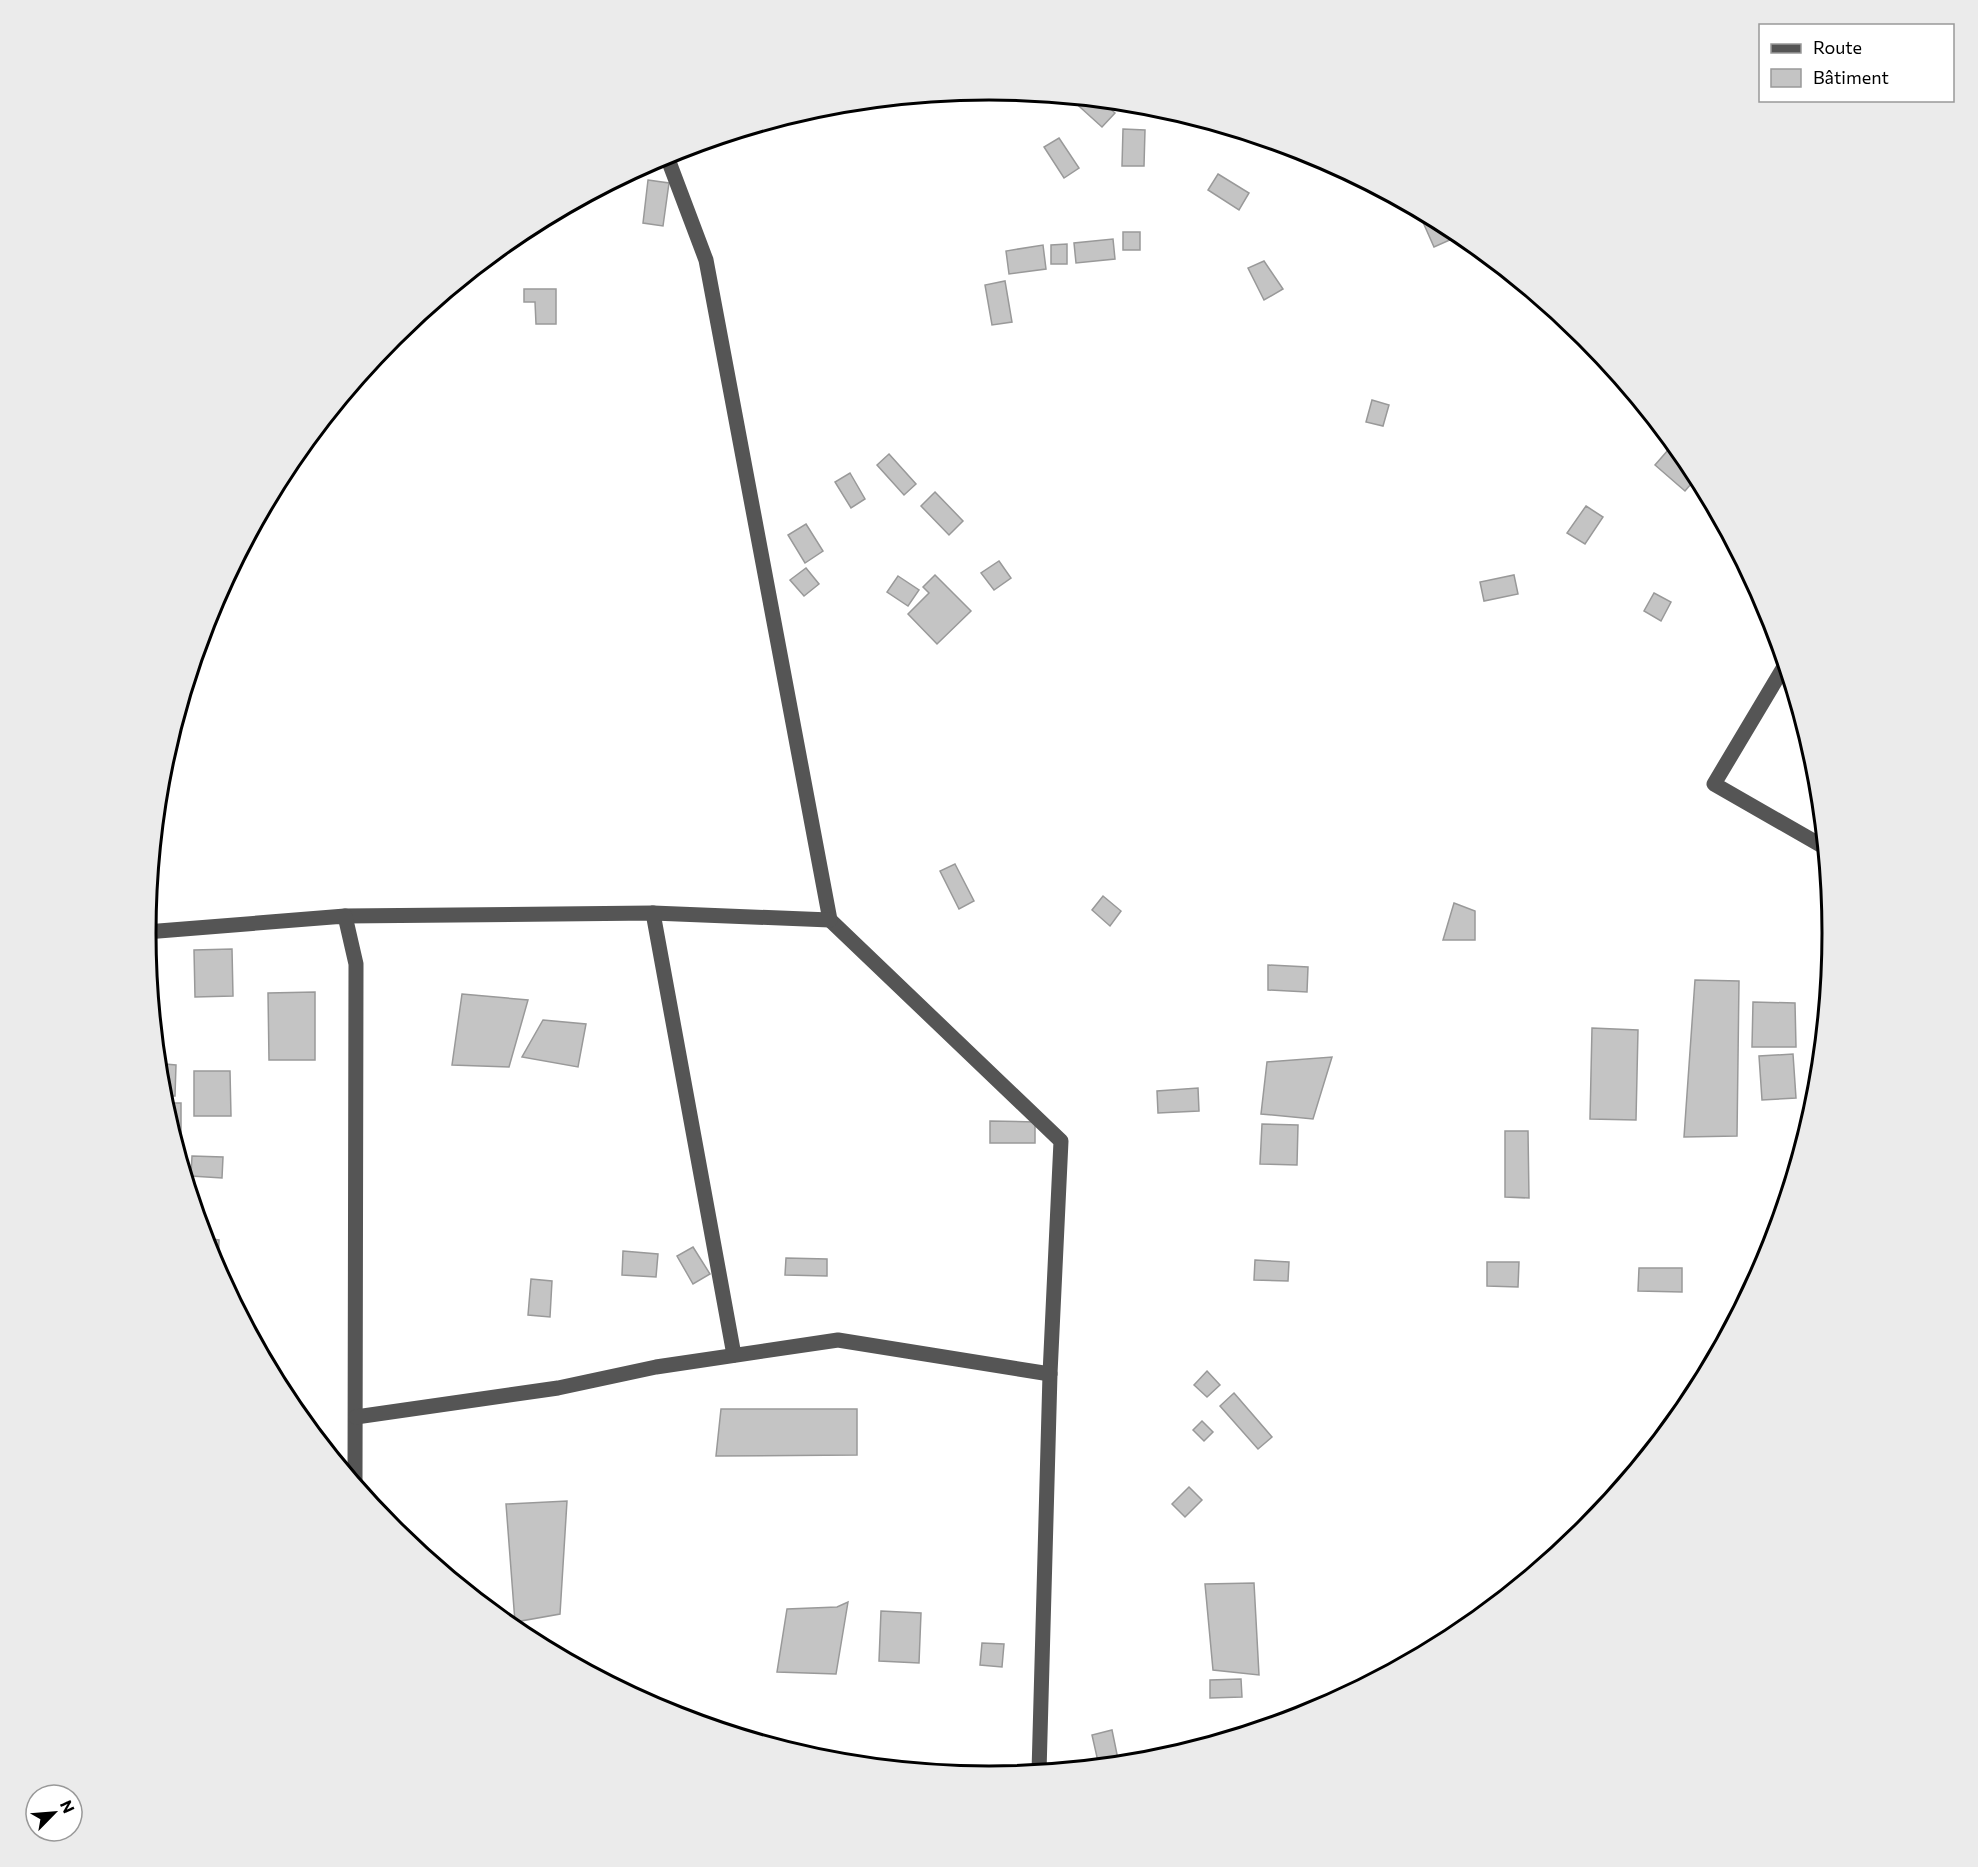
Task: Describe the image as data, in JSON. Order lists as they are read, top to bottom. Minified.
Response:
{"legend":["Route","Bâtiment"],"north":"top right"}
